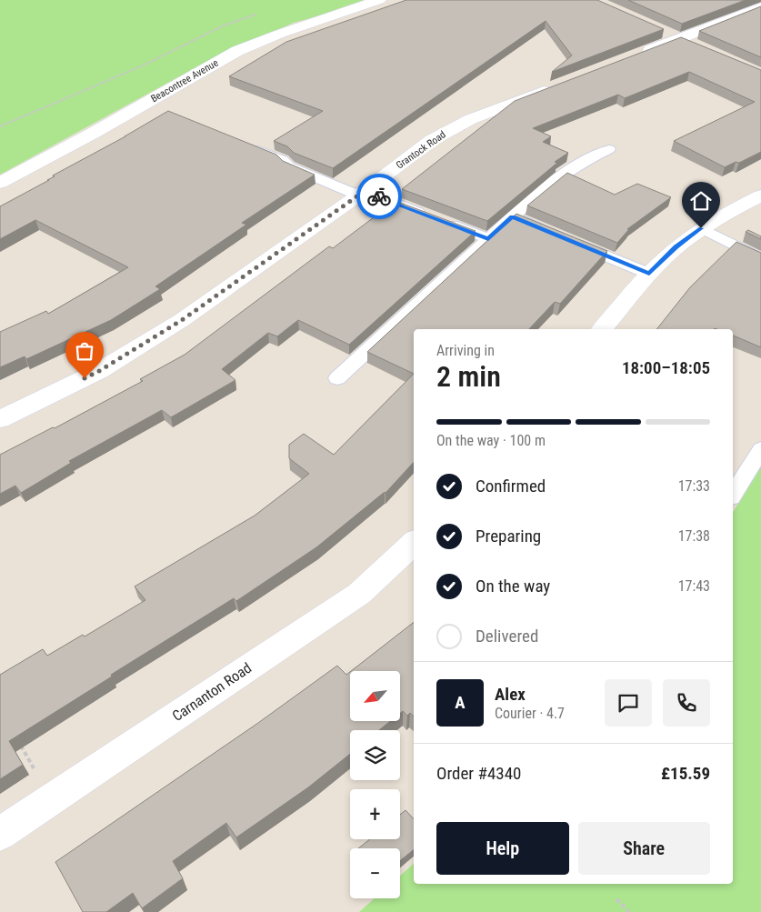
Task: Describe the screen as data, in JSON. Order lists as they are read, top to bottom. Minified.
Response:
{"streets":{"street":["Beacontree Avenue","Grantock Road","Carnanton Road"]},"north":"bottom left","page":{"heading":["2 min","Arriving in","18:00–18:05"],"panel":["Alex","Courier · 4.7","Order #4340","£15.59"],"bar":"On the way · 100 m","list":[["Confirmed","17:33"],["Preparing","17:38"],["On the way","17:43"],"Delivered"],"map_buttons":["+","−"],"round":"A","buttons":["Help","Share"]}}
